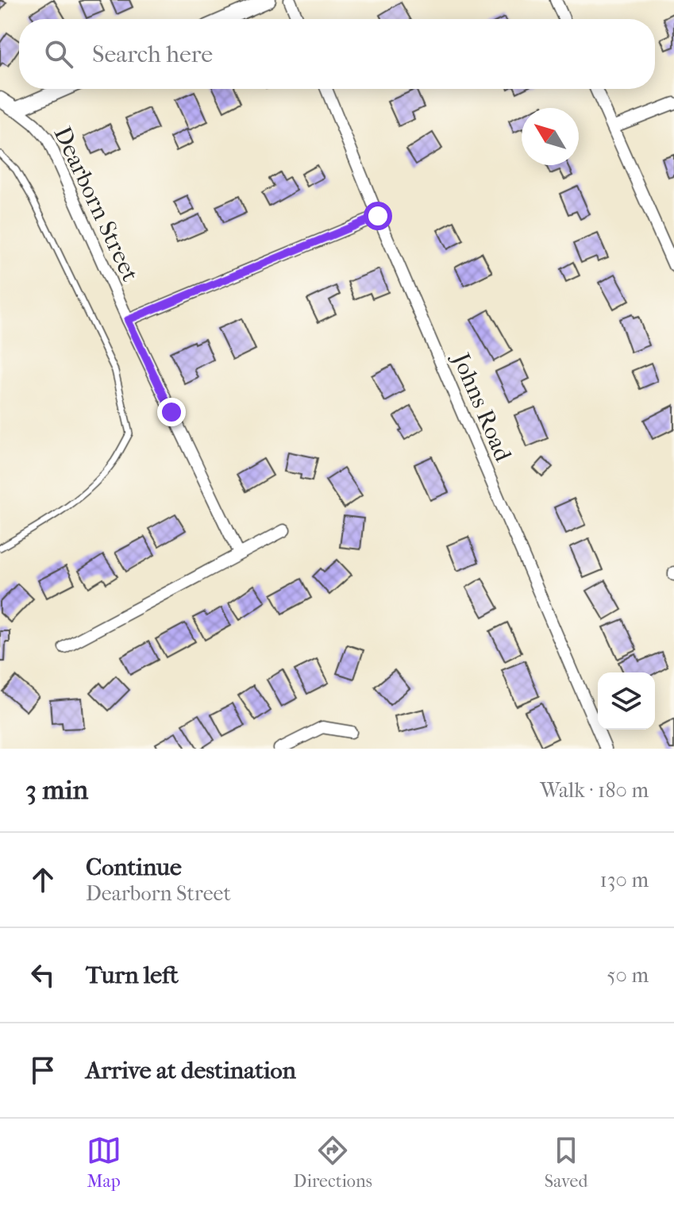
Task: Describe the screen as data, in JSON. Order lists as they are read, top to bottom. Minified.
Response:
{"streets":{"street":["Dearborn Street","Johns Road"]},"crossings":[["Dearborn Street","Johns Road"]],"north":"top left","page":{"search":"Search here","heading":["3 min","Walk · 180 m"],"list":[["Continue","Dearborn Street","130 m"],["Turn left","50 m"],"Arrive at destination"],"nav":["Map","Directions","Saved"]}}
